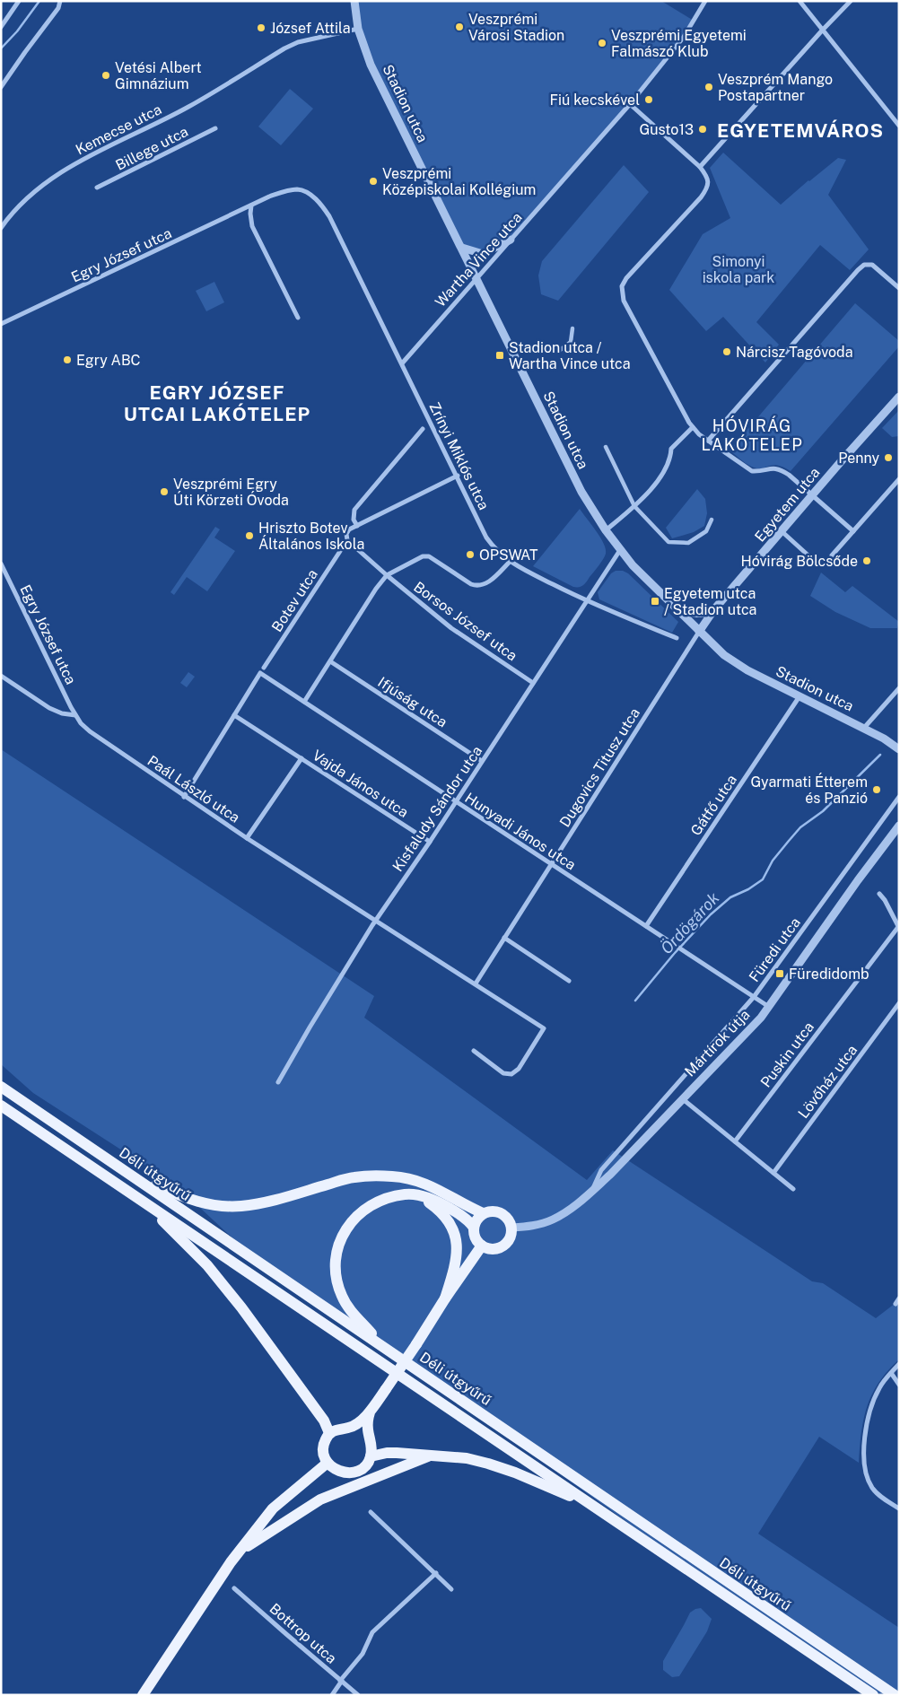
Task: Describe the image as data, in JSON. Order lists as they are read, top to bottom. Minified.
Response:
{"streets":{"main road":["Déli útgyűrű"],"street":["Stadion utca","Kemecse utca","Billege utca","Egry József utca","Wartha Vince utca","Zrínyi Miklós utca","Egyetem utca","Botev utca","Borsos József utca","Ifjúság utca","Dugovics Titusz utca","Vajda János utca","Paál László utca","Gátfő utca","Kisfaludy Sándor utca","Hunyadi János utca","Füredi utca","Mártírok útja","Puskin utca","Lövőház utca","Bottrop utca"]},"crossings":[["Stadion utca","Kemecse utca"],["Stadion utca","Wartha Vince utca"],["Stadion utca","Egyetem utca"],["Stadion utca","Dugovics Titusz utca"],["Stadion utca","Gátfő utca"],["Stadion utca","Kisfaludy Sándor utca"],["Egry József utca","Zrínyi Miklós utca"],["Egry József utca","Paál László utca"],["Wartha Vince utca","Zrínyi Miklós utca"],["Zrínyi Miklós utca","Botev utca"],["Zrínyi Miklós utca","Borsos József utca"],["Zrínyi Miklós utca","Kisfaludy Sándor utca"],["Egyetem utca","Dugovics Titusz utca"],["Botev utca","Borsos József utca"],["Borsos József utca","Ifjúság utca"],["Borsos József utca","Kisfaludy Sándor utca"],["Borsos József utca","Hunyadi János utca"],["Ifjúság utca","Kisfaludy Sándor utca"],["Dugovics Titusz utca","Hunyadi János utca"],["Vajda János utca","Paál László utca"],["Vajda János utca","Kisfaludy Sándor utca"],["Vajda János utca","Hunyadi János utca"],["Paál László utca","Kisfaludy Sándor utca"],["Gátfő utca","Hunyadi János utca"],["Kisfaludy Sándor utca","Hunyadi János utca"],["Hunyadi János utca","Füredi utca"],["Hunyadi János utca","Mártírok útja"],["Füredi utca","Mártírok útja"]],"districts":["EGYETEMVÁROS","EGRY JÓZSEF UTCAI LAKÓTELEP","HÓVIRÁG LAKÓTELEP"],"water":["Ördögárok"],"parks":["Simonyi iskola park"],"places":{"other":["Veszprémi Városi Stadion","József Attila","Veszprémi Egyetemi Falmászó Klub","Vetési Albert Gimnázium","Veszprém Mango Postapartner","Fiú kecskével","Gusto13","Veszprémi Középiskolai Kollégium","Nárcisz Tagóvoda","Egry ABC","Penny","Veszprémi Egry Úti Körzeti Óvoda","Hriszto Botev Általános Iskola","OPSWAT","Hóvirág Bölcsőde","Gyarmati Étterem és Panzió"],"transit":["Stadion utca / Wartha Vince utca","Egyetem utca / Stadion utca","Füredidomb"]}}
